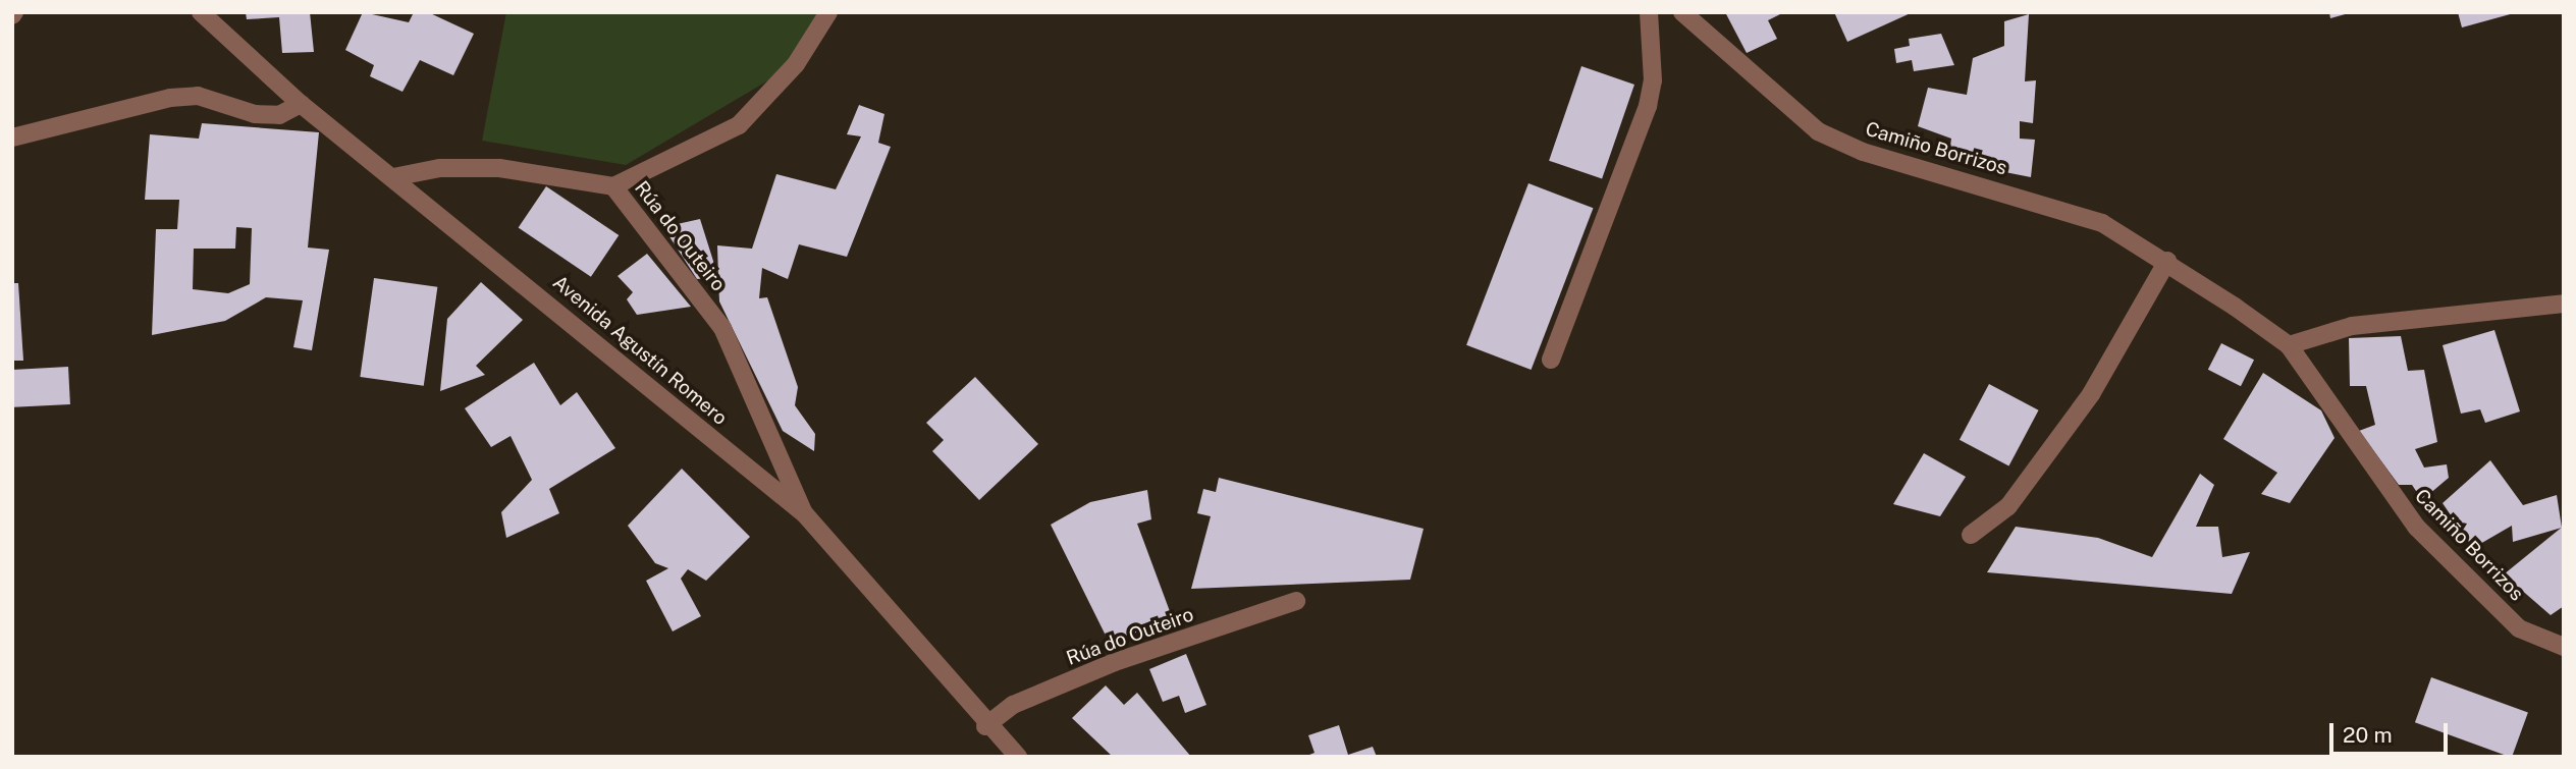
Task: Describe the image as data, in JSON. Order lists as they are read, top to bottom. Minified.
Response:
{"streets":{"street":["Camiño Borrizos","Rúa do Outeiro","Avenida Agustín Romero"]},"crossings":[["Rúa do Outeiro","Avenida Agustín Romero"]],"scale_bar":"20 m"}
